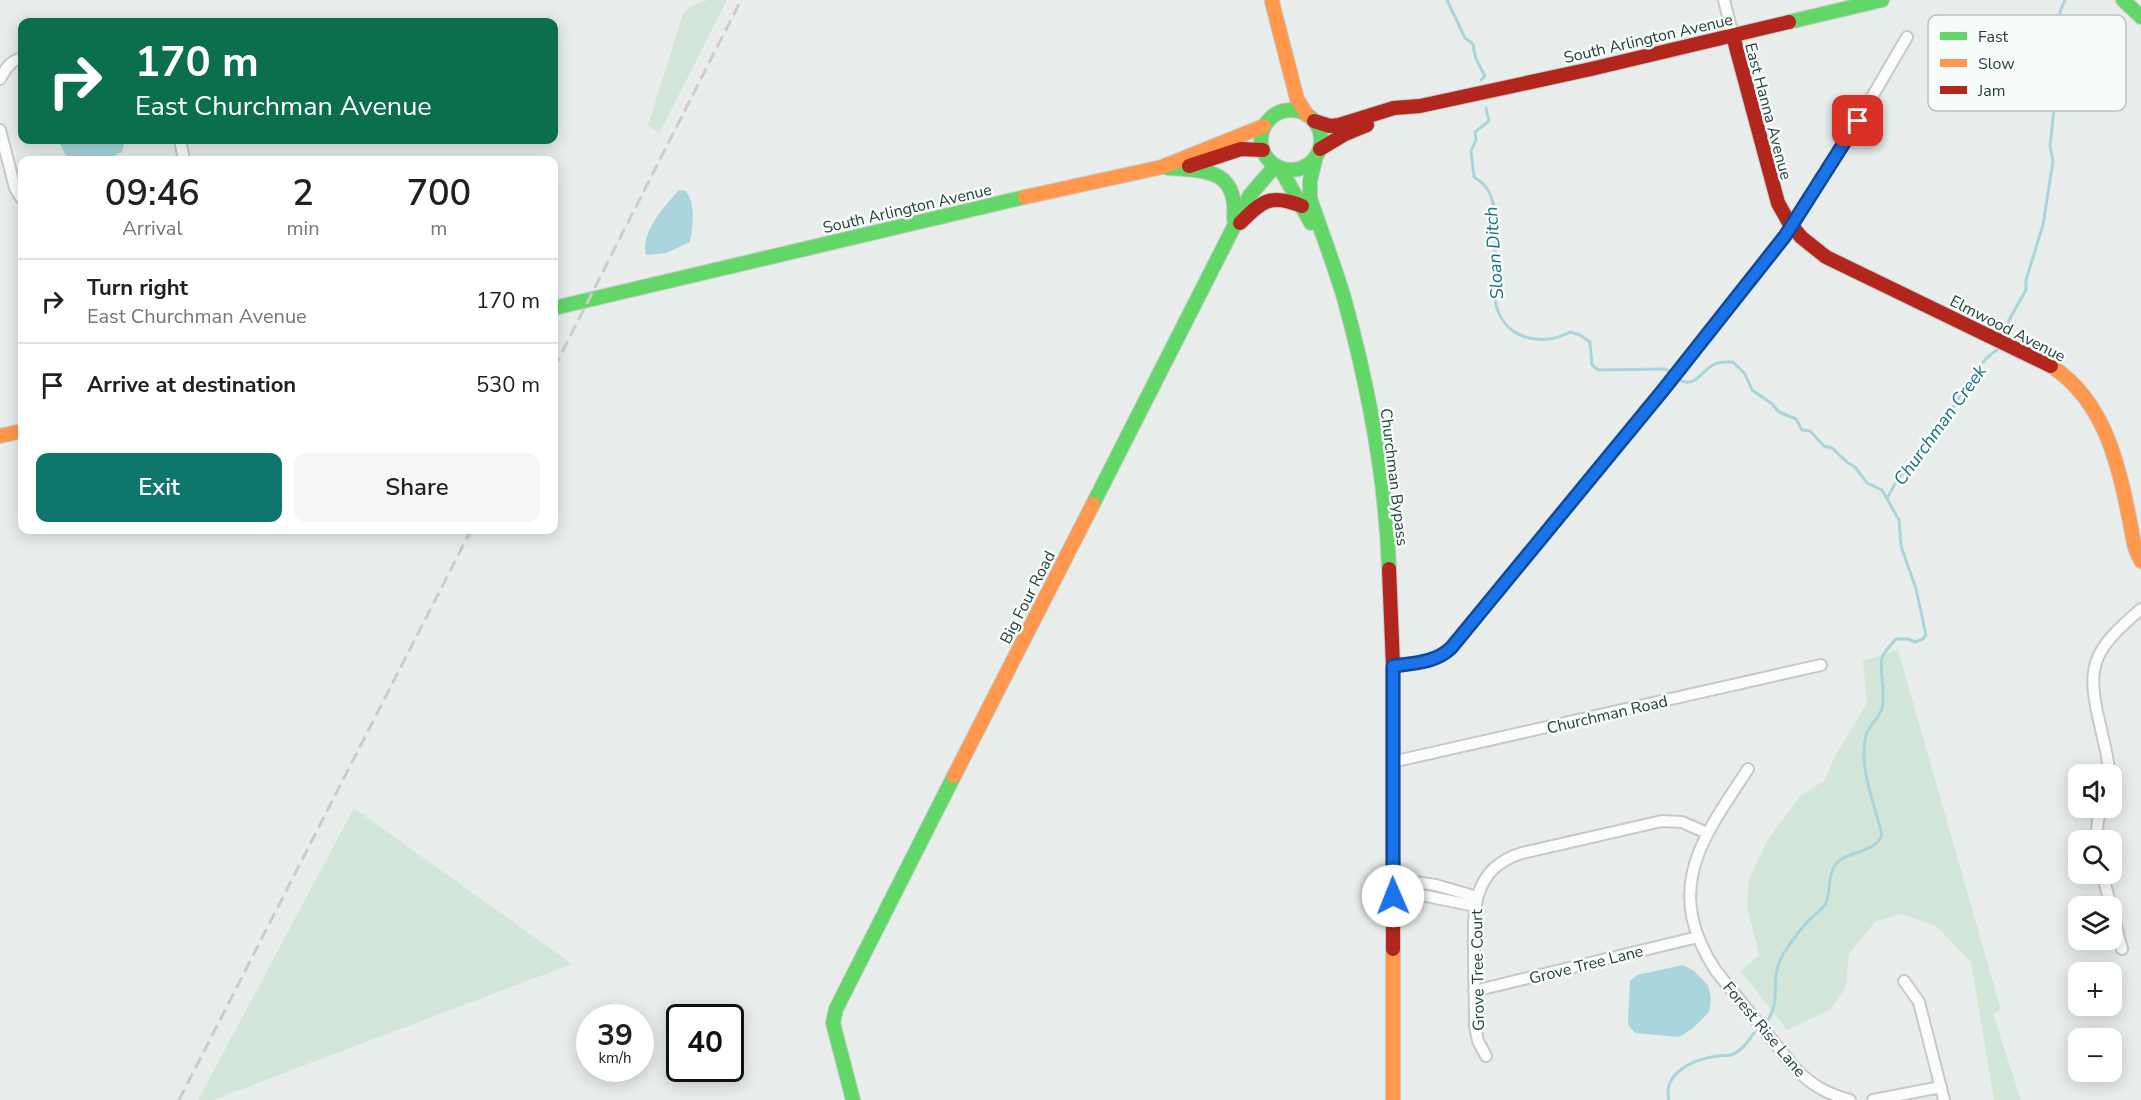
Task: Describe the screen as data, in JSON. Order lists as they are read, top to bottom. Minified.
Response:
{"streets":{"main road":["South Arlington Avenue","East Hanna Avenue","Elmwood Avenue","Churchman Bypass","Big Four Road"],"street":["Churchman Road","Grove Tree Lane","Grove Tree Court","Forest Rise Lane"]},"crossings":[["South Arlington Avenue","East Hanna Avenue"],["South Arlington Avenue","Churchman Bypass"],["South Arlington Avenue","Big Four Road"],["East Hanna Avenue","Elmwood Avenue"],["Churchman Bypass","Big Four Road"],["Churchman Bypass","Churchman Road"],["Grove Tree Lane","Grove Tree Court"],["Grove Tree Lane","Forest Rise Lane"],["Grove Tree Court","Forest Rise Lane"]],"water":["Sloan Ditch","Churchman Creek"],"legend":["Fast","Slow","Jam"],"page":{"turn":["170 m","East Churchman Avenue"],"eta":["09:46","Arrival","2","min","700","m"],"list":[{"name":"Turn right","note":"East Churchman Avenue","value":"170 m"},{"name":"Arrive at destination","value":"530 m"}],"buttons":["Exit","Share"],"map_buttons":["+","−"],"speed":"39 km/h","limit":"40"}}
